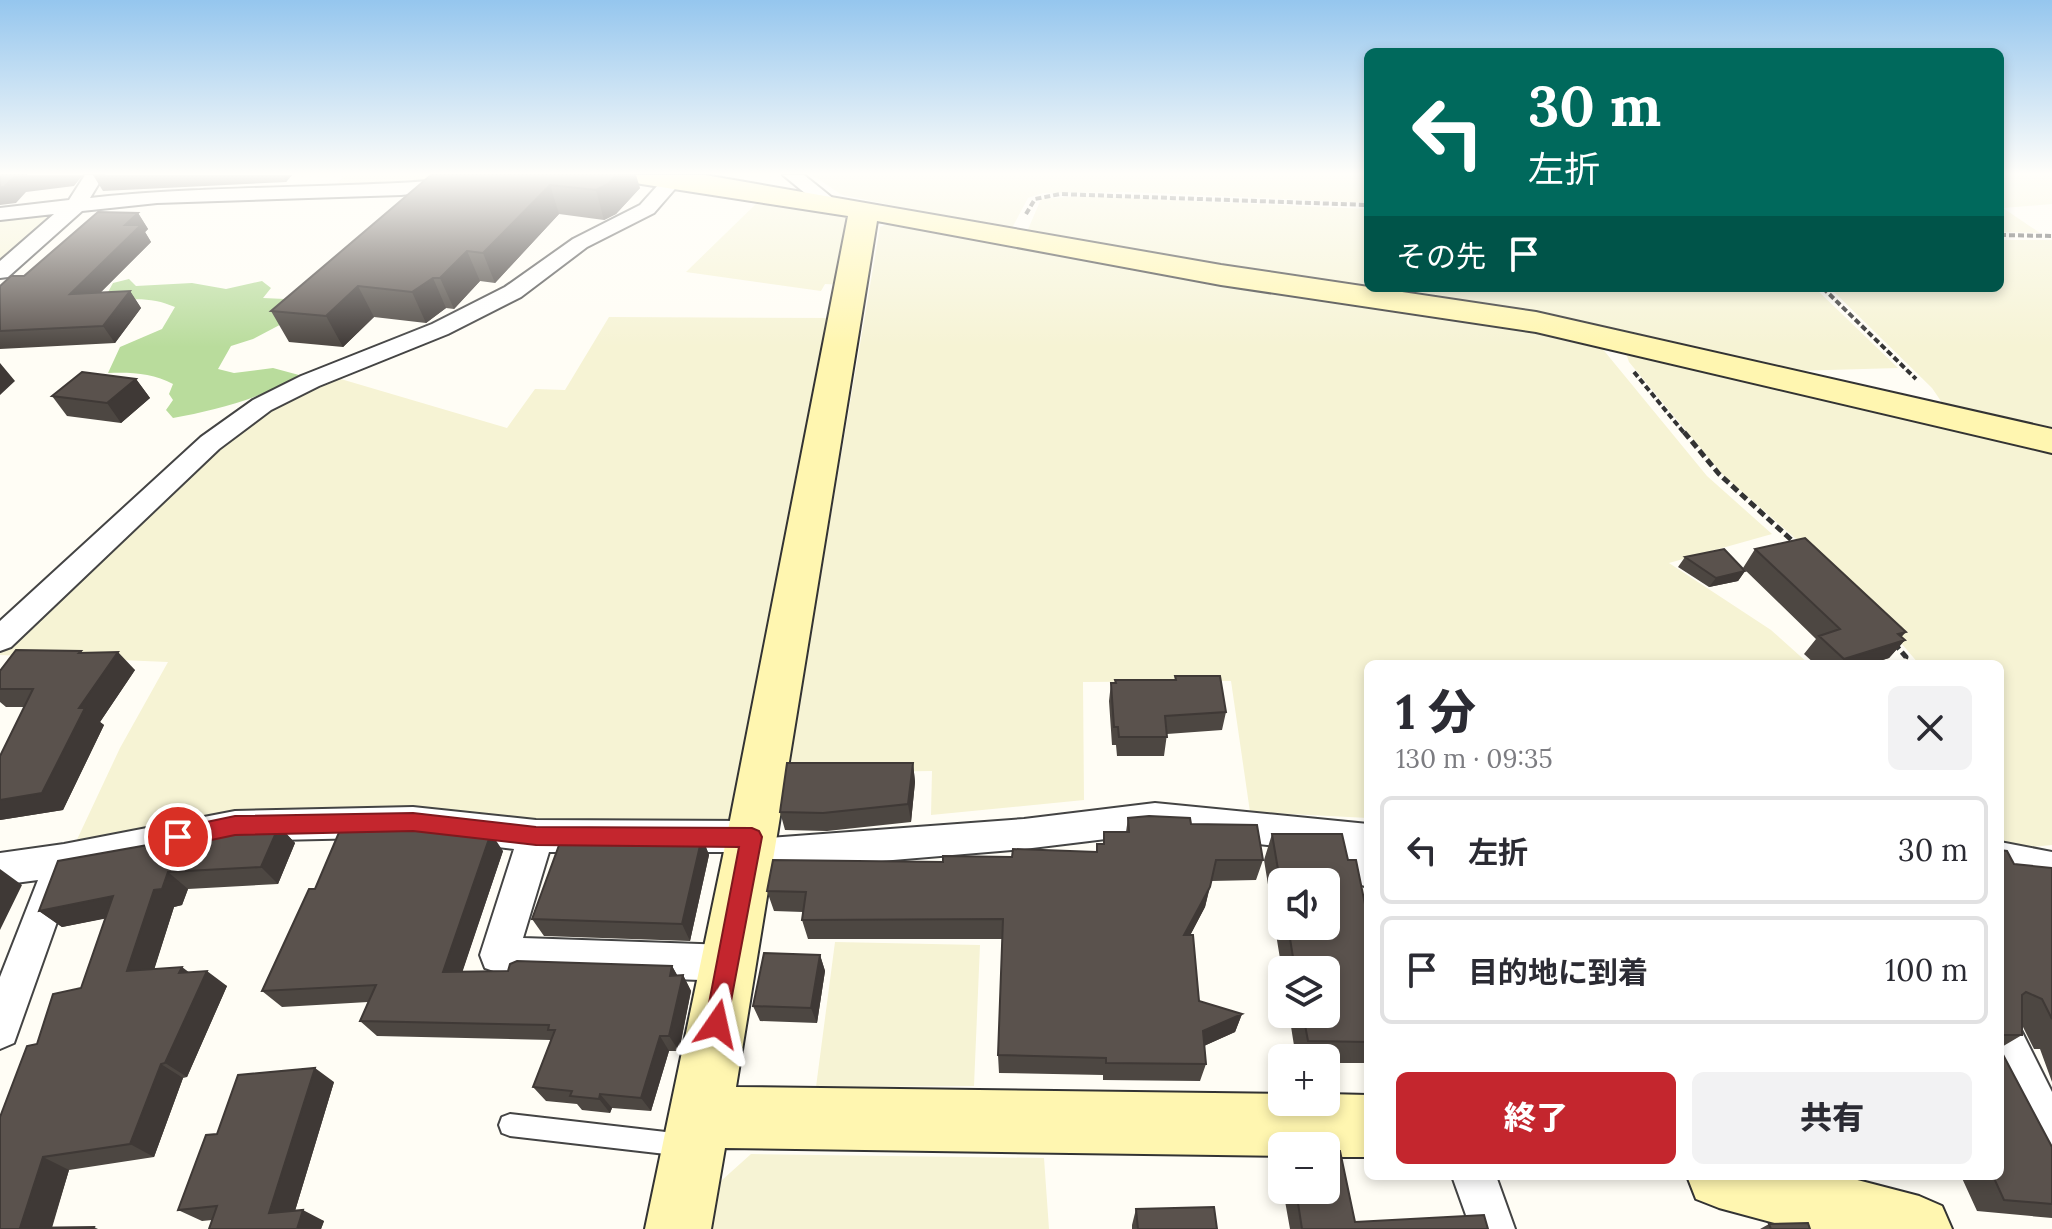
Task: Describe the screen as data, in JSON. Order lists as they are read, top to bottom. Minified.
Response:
{"page":{"turn":["30 m","左折"],"then":"その先","heading":["1 分","130 m · 09:35"],"list":[{"name":"左折","value":"30 m"},{"name":"目的地に到着","value":"100 m"}],"map_buttons":["+","−"],"buttons":["終了","共有"]}}
